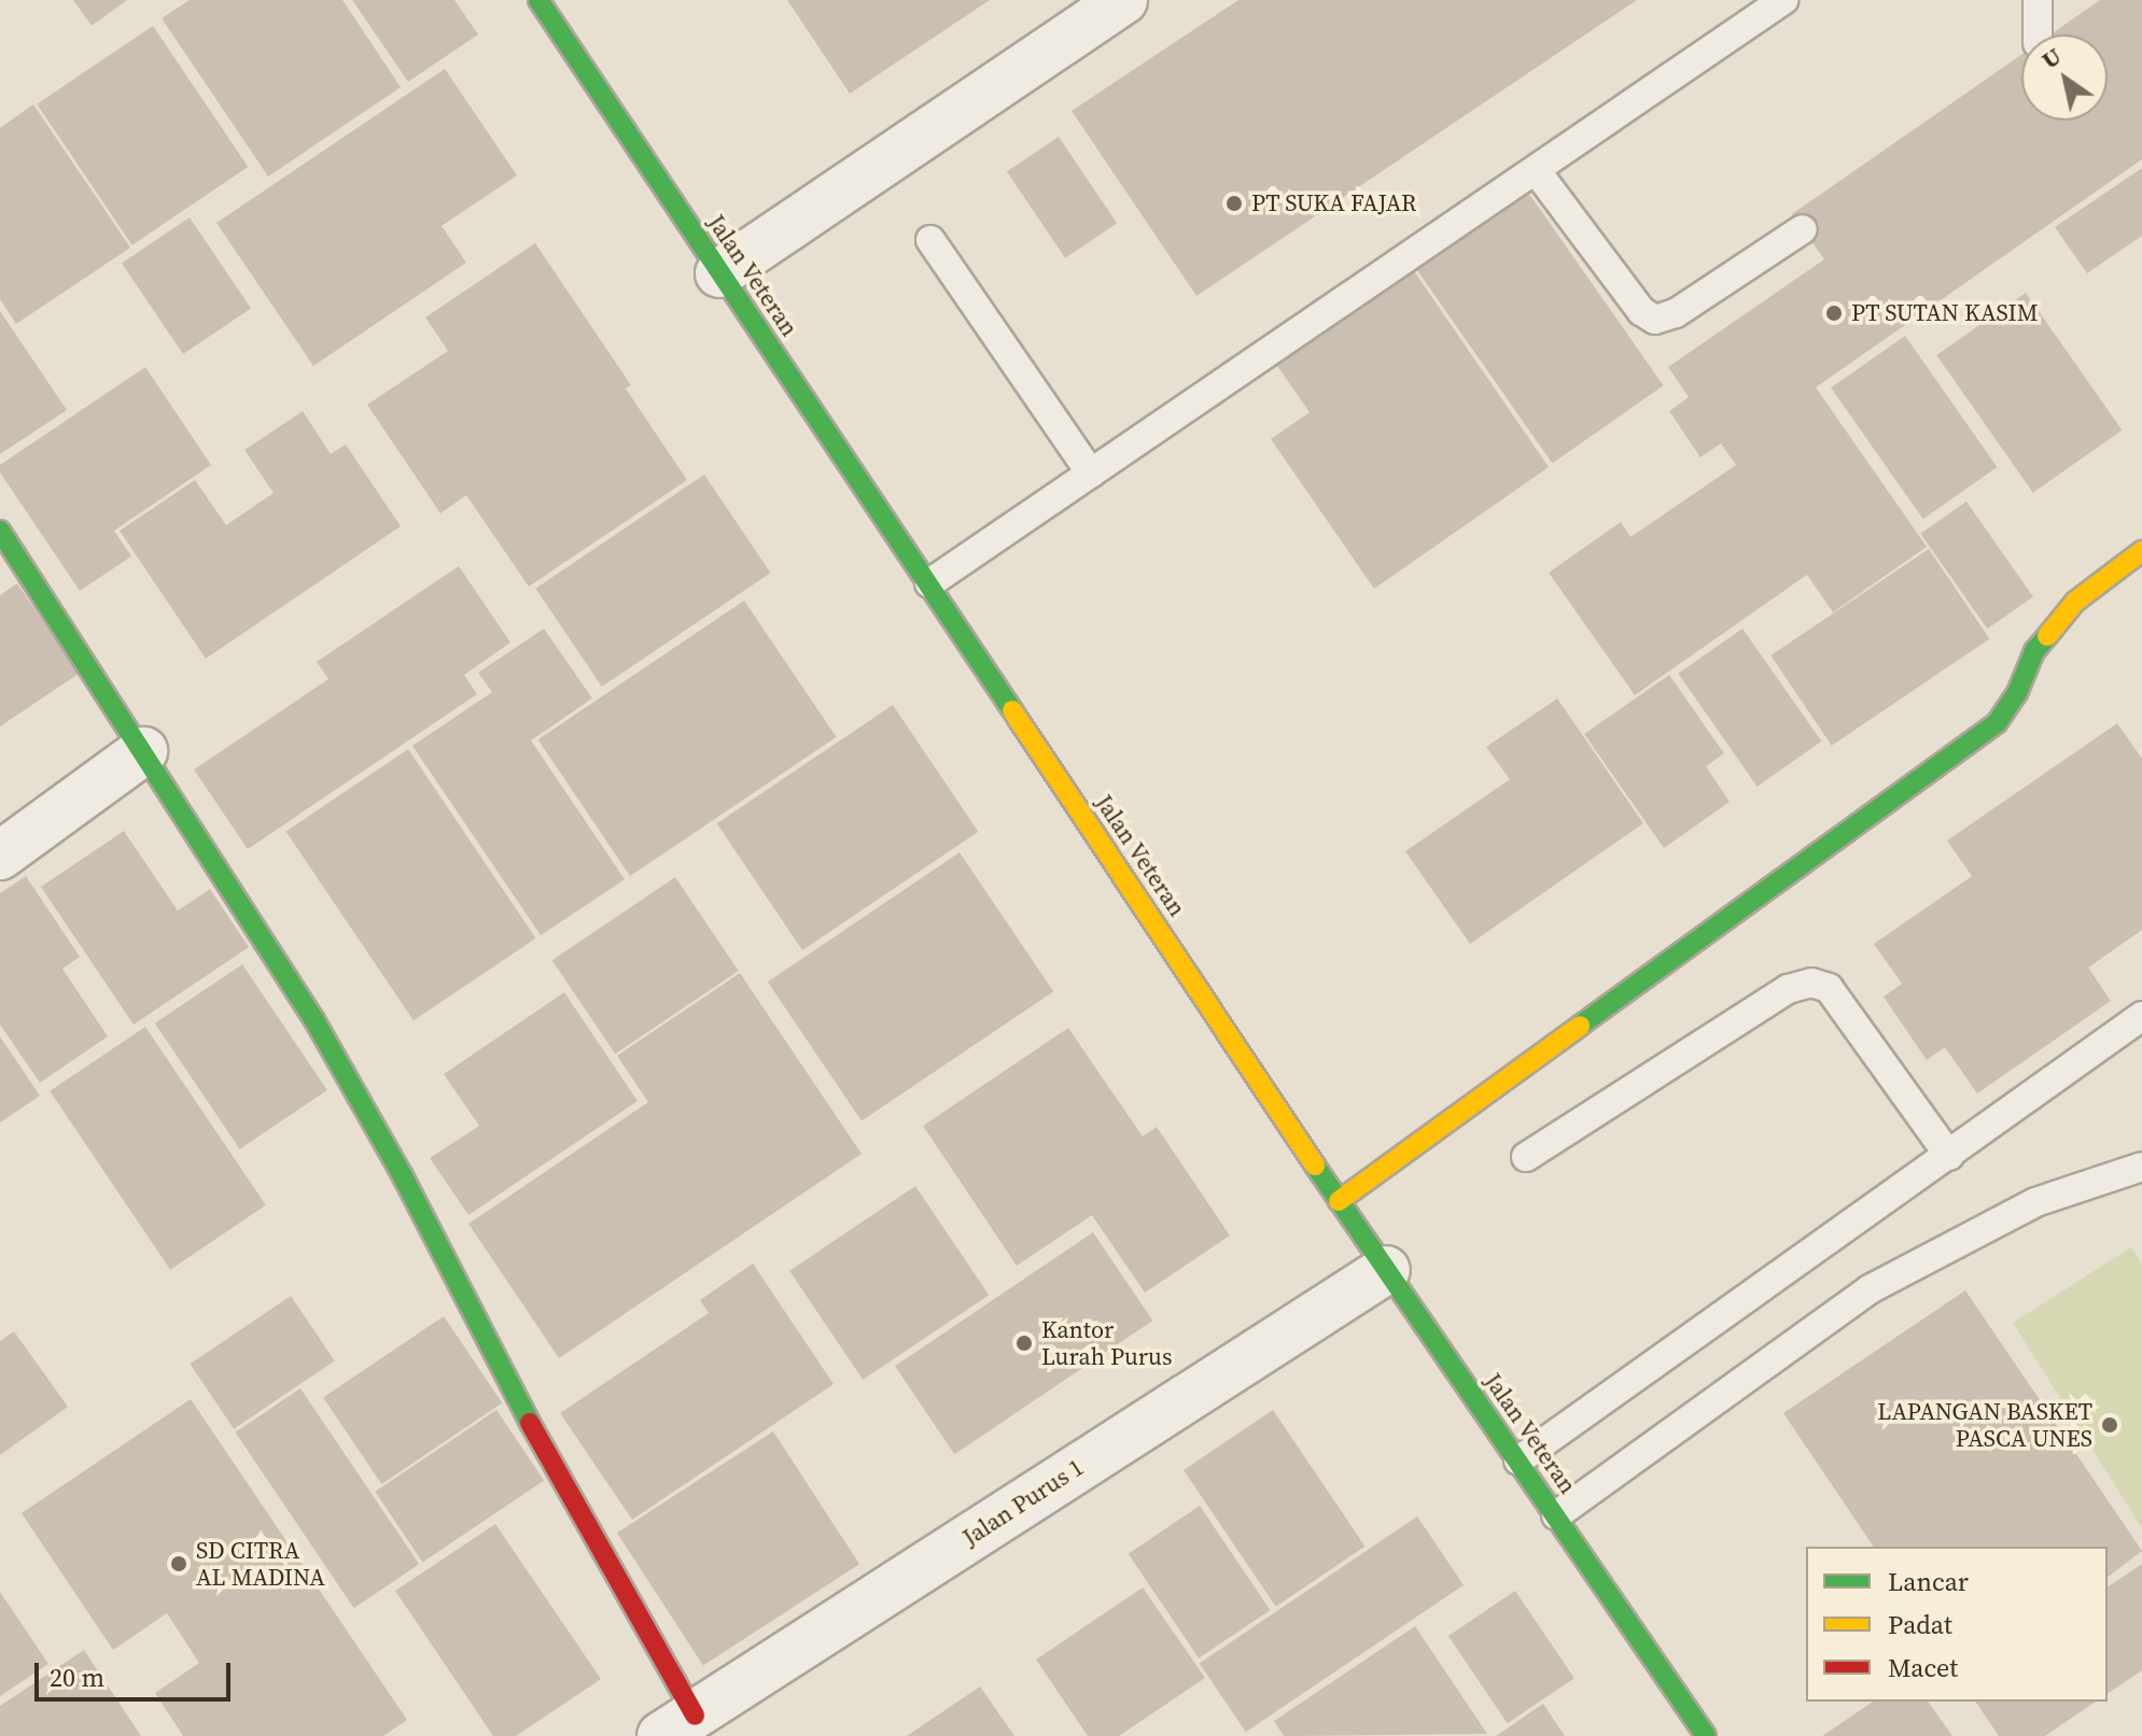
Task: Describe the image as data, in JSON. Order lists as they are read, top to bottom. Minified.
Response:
{"streets":{"street":["Jalan Veteran","Jalan Purus 1"]},"crossings":[["Jalan Veteran","Jalan Purus 1"]],"places":["PT SUKA FAJAR","PT SUTAN KASIM","Kantor Lurah Purus","LAPANGAN BASKET PASCA UNES","SD CITRA AL MADINA"],"legend":["Lancar","Padat","Macet"],"scale_bar":"20 m","north":"top left"}
